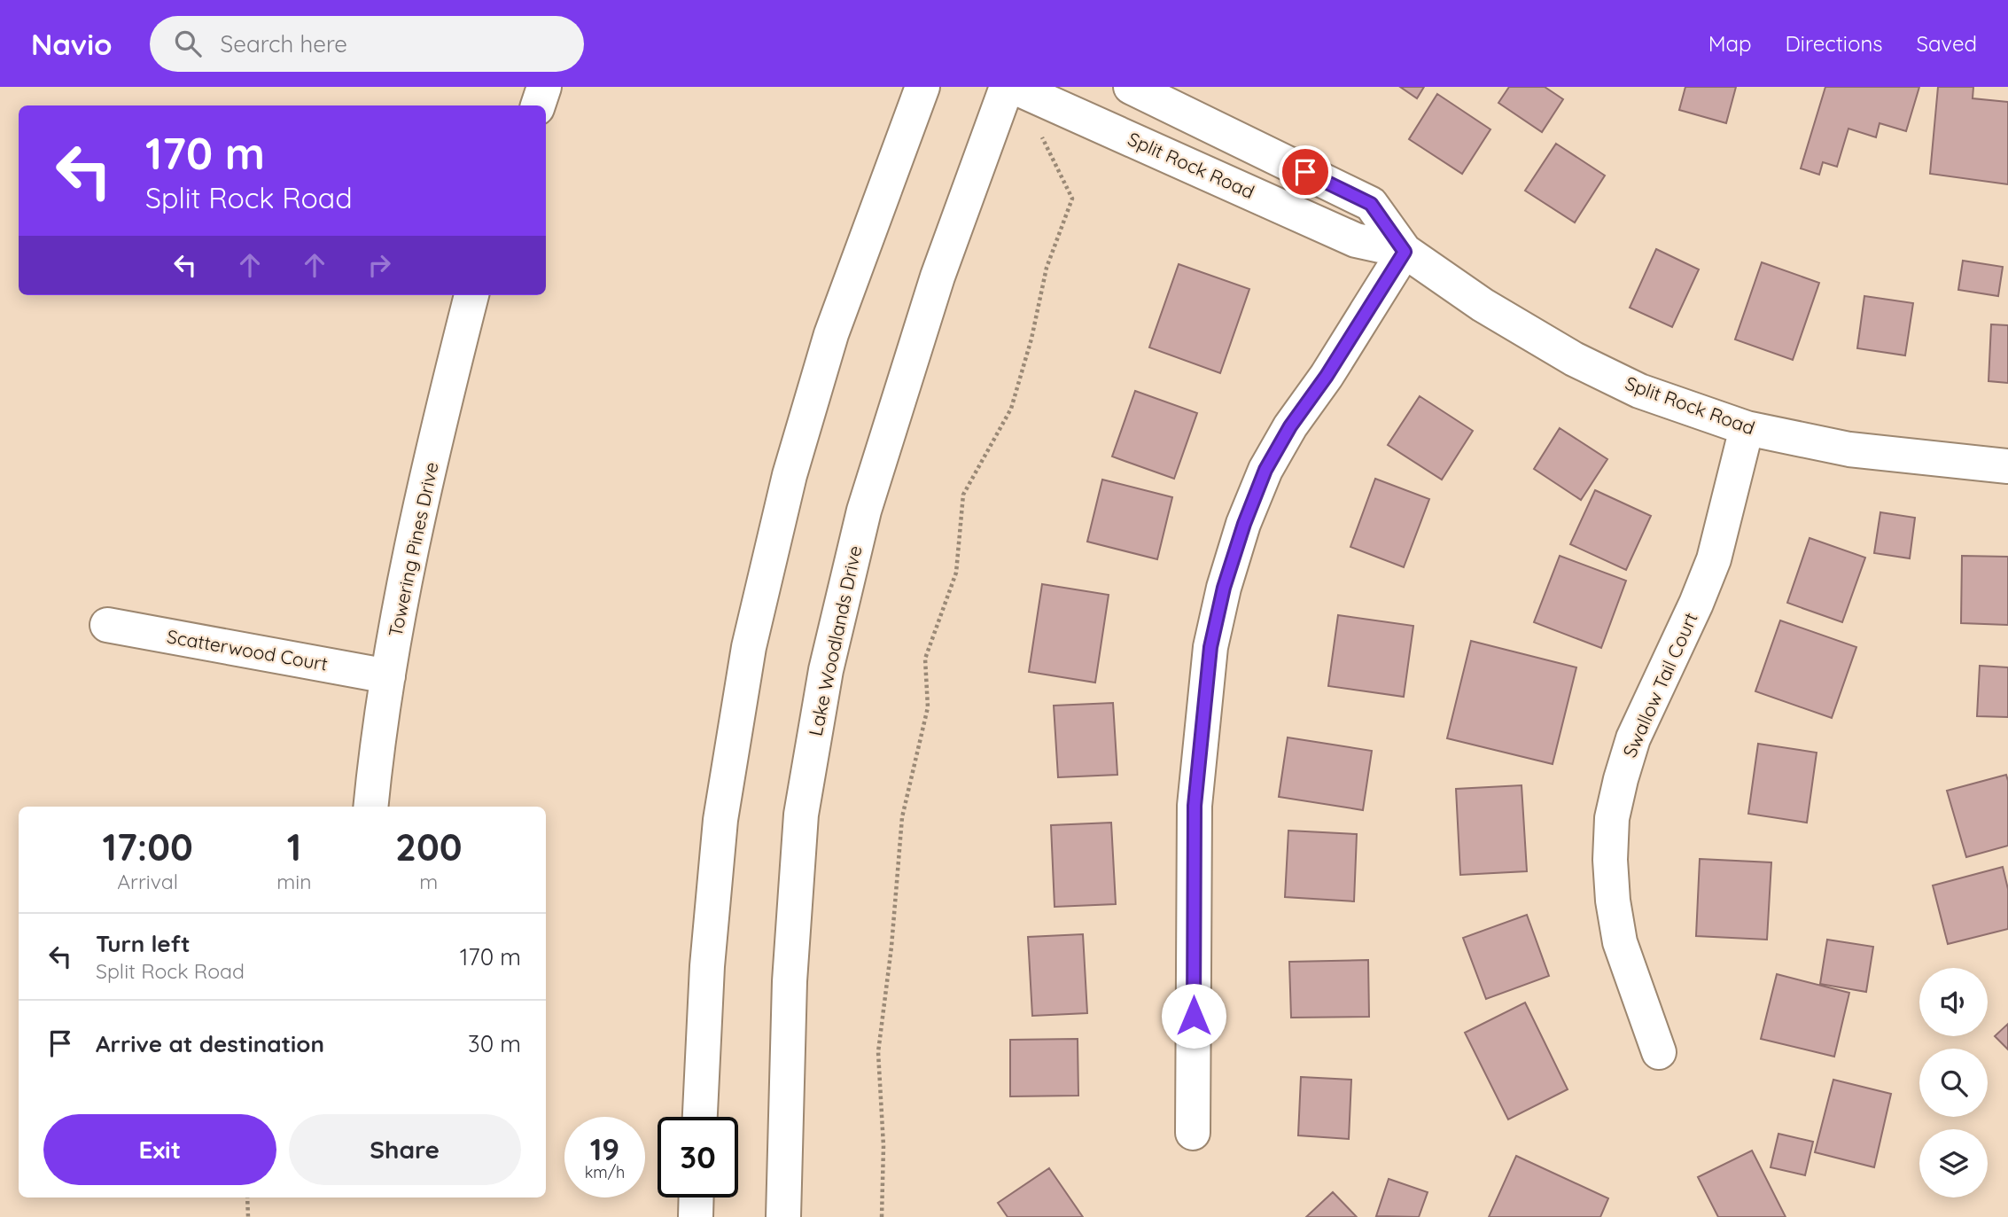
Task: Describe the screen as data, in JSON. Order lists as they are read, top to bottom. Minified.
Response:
{"streets":{"street":["Split Rock Road","Towering Pines Drive","Lake Woodlands Drive","Scatterwood Court","Swallow Tail Court"]},"crossings":[["Split Rock Road","Swallow Tail Court"],["Towering Pines Drive","Scatterwood Court"]],"page":{"header":"Navio","search":"Search here","nav":["Map","Directions","Saved"],"turn":["170 m","Split Rock Road"],"eta":["17:00","Arrival","1","min","200","m"],"list":[{"name":"Turn left","note":"Split Rock Road","value":"170 m"},{"name":"Arrive at destination","value":"30 m"}],"buttons":["Exit","Share"],"speed":"19 km/h","limit":"30"}}
